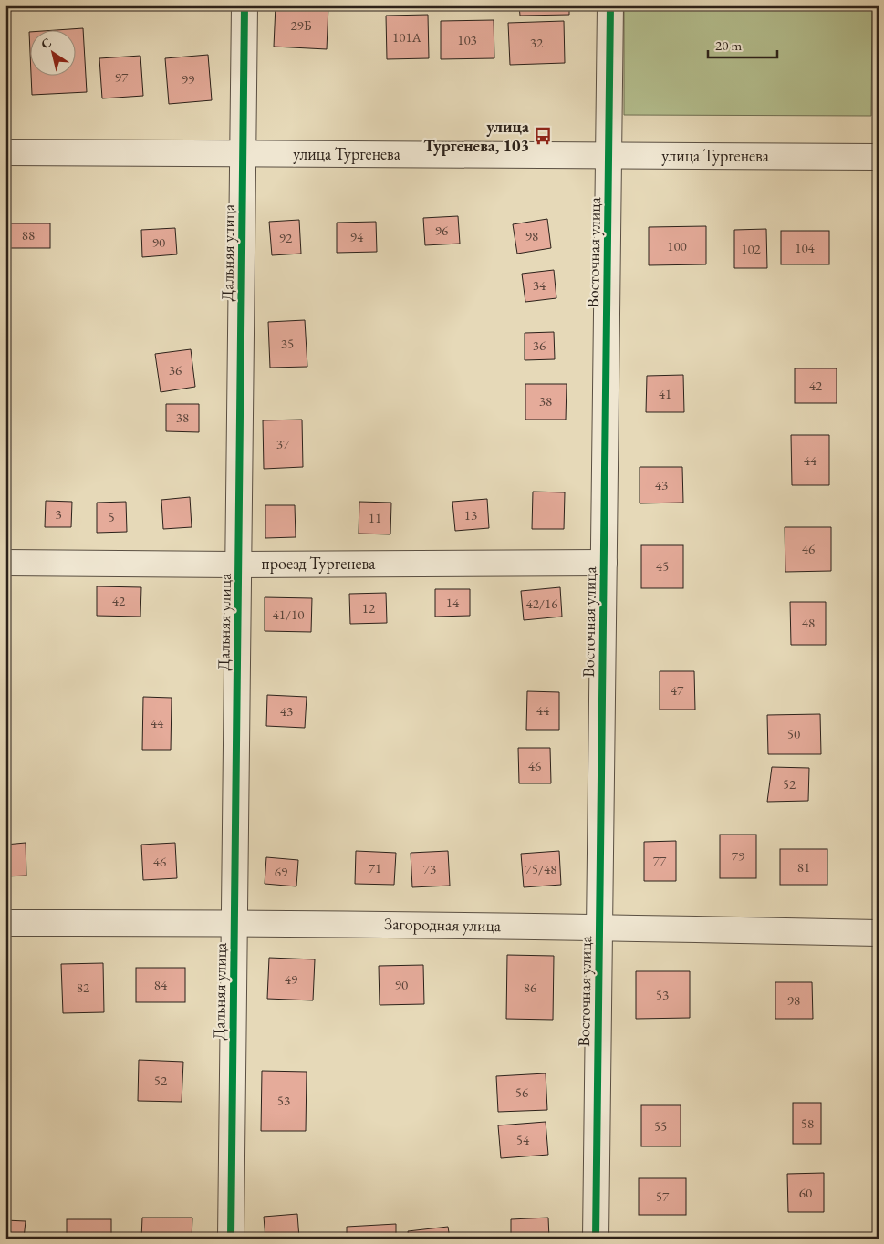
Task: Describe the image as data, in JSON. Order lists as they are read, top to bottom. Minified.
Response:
{"streets":{"street":["улица Тургенева","Дальняя улица","Восточная улица","проезд Тургенева","Загородная улица"]},"crossings":[["улица Тургенева","Дальняя улица"],["улица Тургенева","Восточная улица"],["Дальняя улица","проезд Тургенева"],["Дальняя улица","Загородная улица"],["Восточная улица","проезд Тургенева"],["Восточная улица","Загородная улица"]],"places":{"bus stop":["улица Тургенева, 103"]},"house_numbers":["29Б","101А","103","32","97","99","96","88","98","94","92","90","100","104","102","34","35","36","36","42","41","38","38","37","44","43","3","13","5","11","46","45","42","14","42/16","12","41/10","48","47","44","43","44","50","46","52","79","77","46","81","71","73","75/48","69","49","84","90","82","86","53","98","52","56","53","58","55","54","60","57"],"scale_bar":"20 m","north":"top left"}
